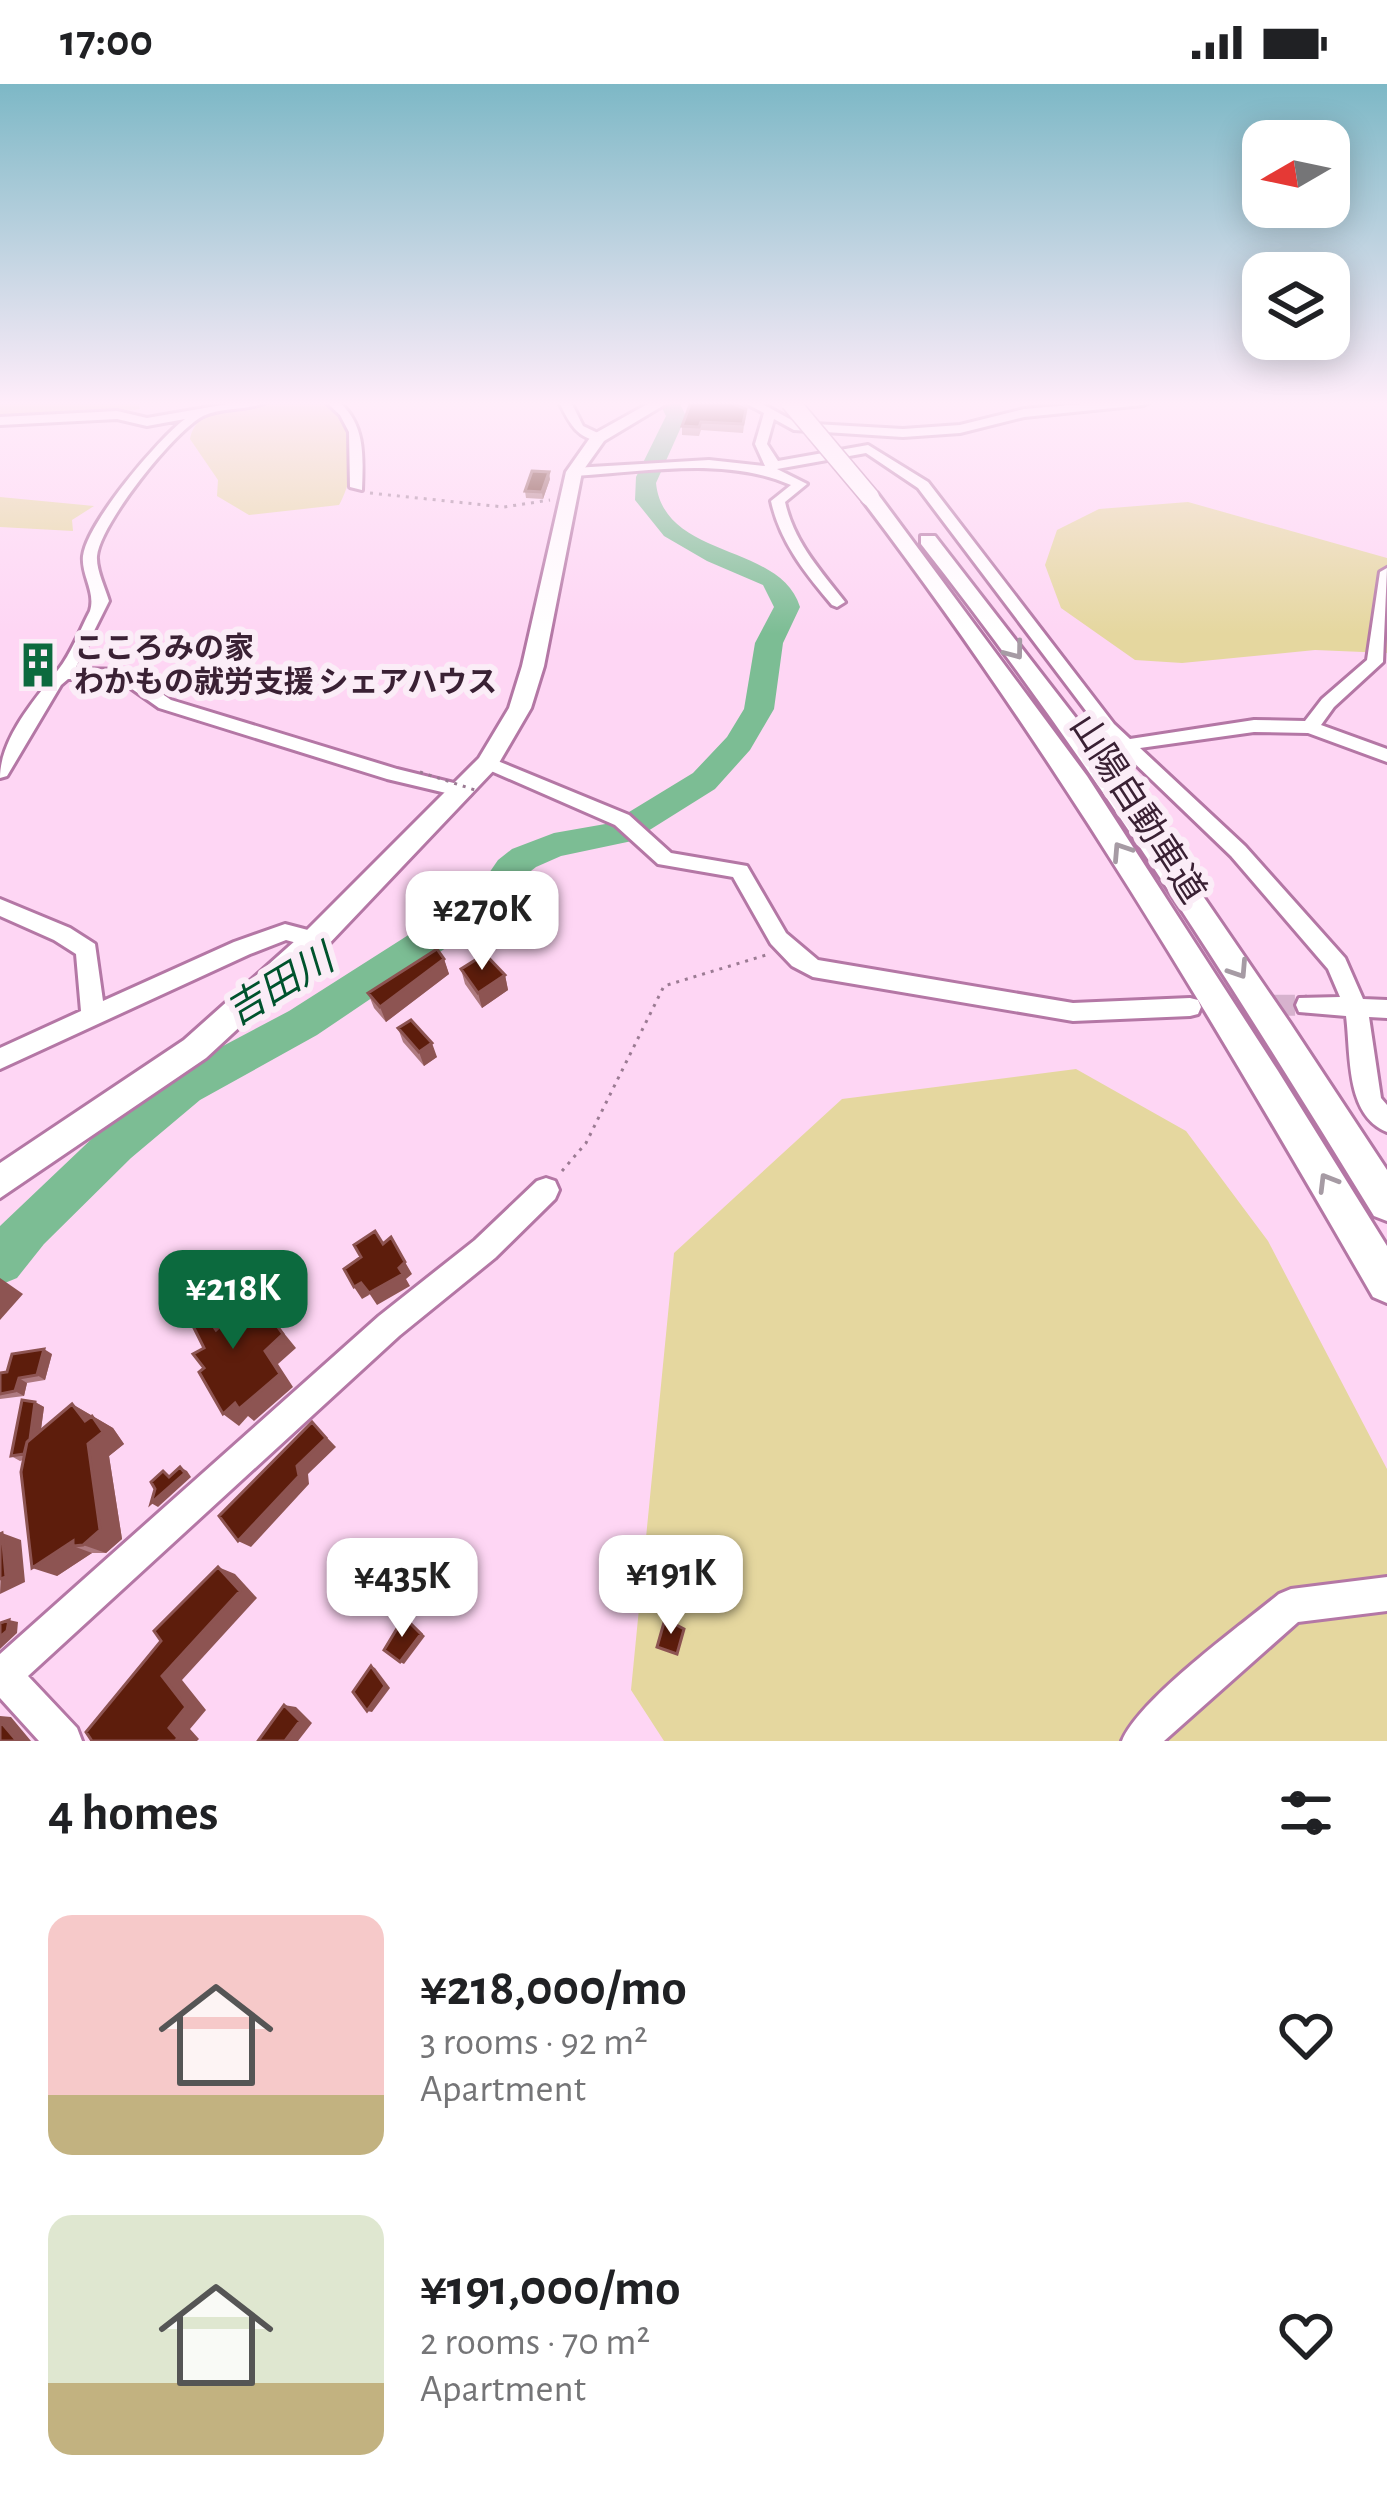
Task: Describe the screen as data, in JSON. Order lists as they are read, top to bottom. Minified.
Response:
{"streets":{"highway":["山陽自動車道"]},"water":["吉田川"],"places":{"building":["こころみの家 わかもの就労支援 シェアハウス"]},"north":"left","page":{"status":"17:00","price":["¥270K","¥218K","¥191K","¥435K"],"heading":"4 homes","list":[{"name":"¥218,000/mo","note":"3 rooms · 92 m² · Apartment"},{"name":"¥191,000/mo","note":"2 rooms · 70 m² · Apartment"}]}}
